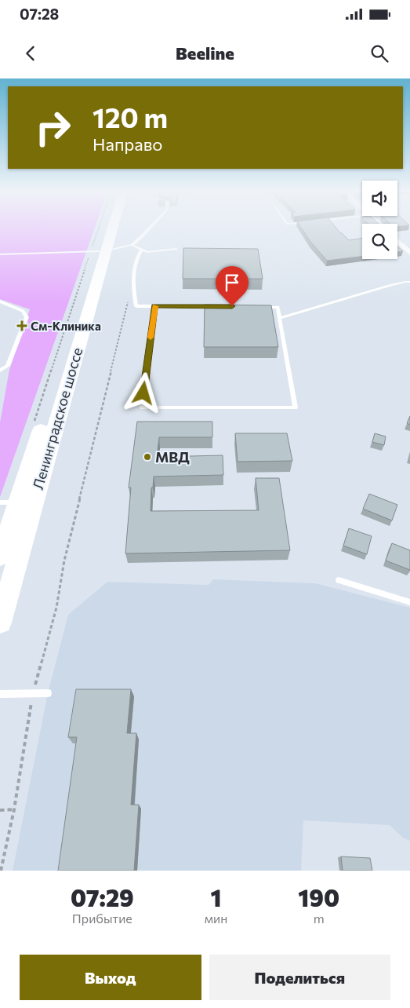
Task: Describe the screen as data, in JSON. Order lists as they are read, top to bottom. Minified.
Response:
{"streets":{"highway":["Ленинградское шоссе"]},"places":{"health":["См-Клиника"],"other":["МВД"]},"page":{"status":"07:28","header":"Beeline","turn":["120 m","Направо"],"eta":["07:29","Прибытие","1","мин","190","m"],"buttons":["Выход","Поделиться"]}}
